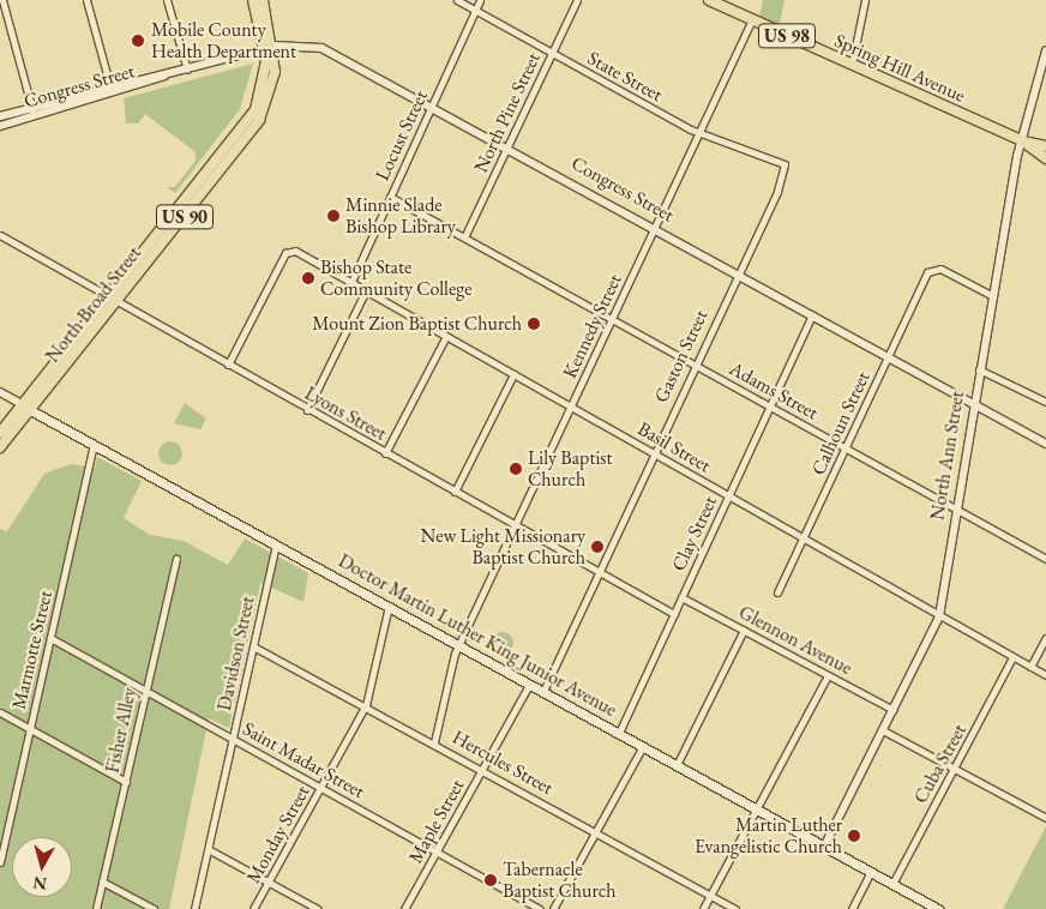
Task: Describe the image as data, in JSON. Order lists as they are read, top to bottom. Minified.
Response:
{"streets":{"main road":["US 98","Spring Hill Avenue","US 90","North Broad Street","Doctor Martin Luther King Junior Avenue"],"street":["State Street","Congress Street","North Pine Street","Locust Street","Kennedy Street","Gaston Street","Adams Street","Lyons Street","Calhoun Street","Basil Street","North Ann Street","Clay Street","Glennon Avenue","Marmotte Street","Davidson Street","Fisher Alley","Saint Madar Street","Hercules Street","Cuba Street","Maple Street","Monday Street"]},"crossings":[["Spring Hill Avenue","Kennedy Street"],["Spring Hill Avenue","North Ann Street"],["State Street","North Pine Street"],["State Street","Locust Street"],["State Street","Kennedy Street"],["State Street","Gaston Street"],["Congress Street","North Pine Street"],["Congress Street","Locust Street"],["Congress Street","North Broad Street"],["Congress Street","Kennedy Street"],["Congress Street","Gaston Street"],["Congress Street","Calhoun Street"],["Congress Street","North Ann Street"],["Congress Street","Clay Street"],["North Pine Street","Adams Street"],["Locust Street","Basil Street"],["US 90","North Broad Street"],["US 90","Doctor Martin Luther King Junior Avenue"],["North Broad Street","Lyons Street"],["North Broad Street","Doctor Martin Luther King Junior Avenue"],["Kennedy Street","Adams Street"],["Kennedy Street","Lyons Street"],["Kennedy Street","Basil Street"],["Kennedy Street","Doctor Martin Luther King Junior Avenue"],["Kennedy Street","Hercules Street"],["Gaston Street","Adams Street"],["Gaston Street","Lyons Street"],["Gaston Street","Basil Street"],["Gaston Street","Doctor Martin Luther King Junior Avenue"],["Adams Street","Calhoun Street"],["Adams Street","North Ann Street"],["Adams Street","Clay Street"],["Lyons Street","Basil Street"],["Lyons Street","Clay Street"],["Calhoun Street","Basil Street"],["Calhoun Street","North Ann Street"],["Basil Street","North Ann Street"],["Basil Street","Clay Street"],["Basil Street","Cuba Street"],["North Ann Street","Doctor Martin Luther King Junior Avenue"],["North Ann Street","Glennon Avenue"],["Clay Street","Doctor Martin Luther King Junior Avenue"],["Clay Street","Glennon Avenue"],["Doctor Martin Luther King Junior Avenue","Marmotte Street"],["Doctor Martin Luther King Junior Avenue","Davidson Street"],["Doctor Martin Luther King Junior Avenue","Cuba Street"],["Doctor Martin Luther King Junior Avenue","Maple Street"],["Doctor Martin Luther King Junior Avenue","Monday Street"],["Marmotte Street","Saint Madar Street"],["Davidson Street","Saint Madar Street"],["Davidson Street","Hercules Street"],["Fisher Alley","Saint Madar Street"],["Saint Madar Street","Maple Street"],["Saint Madar Street","Monday Street"],["Hercules Street","Maple Street"],["Hercules Street","Monday Street"]],"places":["Mobile County Health Department","Minnie Slade Bishop Library","Bishop State Community College","Mount Zion Baptist Church","Lily Baptist Church","New Light Missionary Baptist Church","Martin Luther Evangelistic Church","Tabernacle Baptist Church"],"north":"bottom"}
